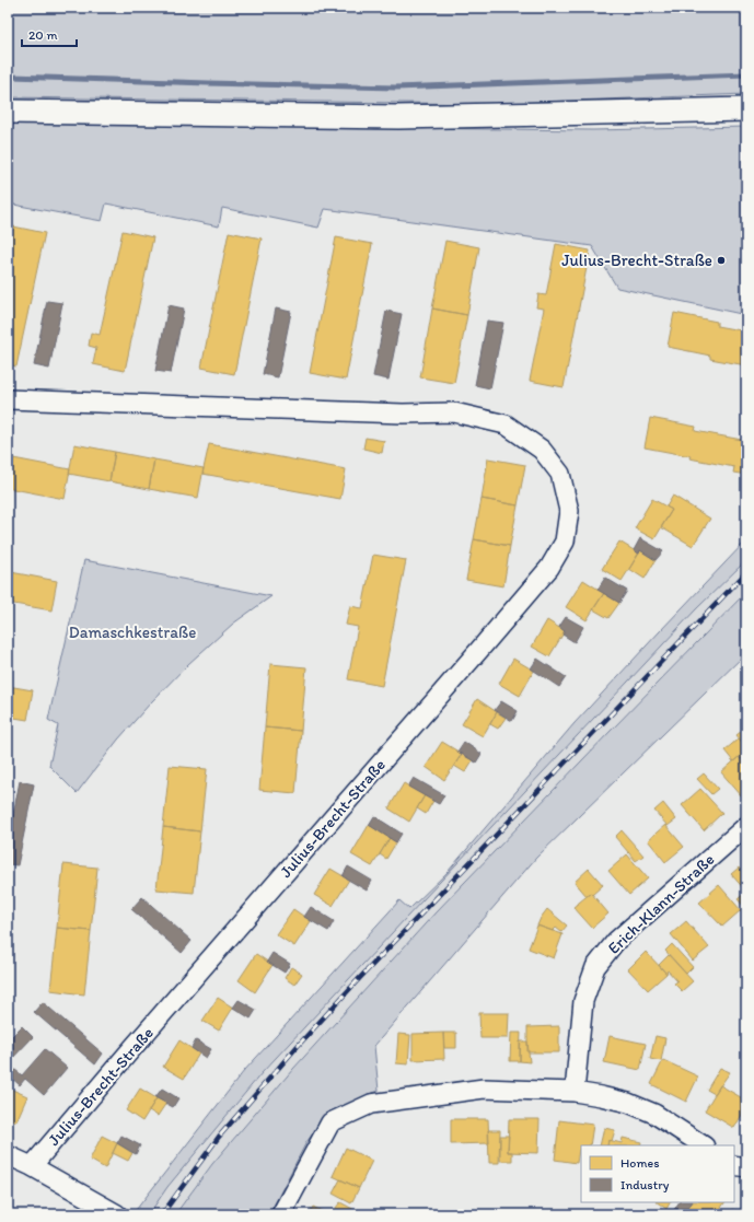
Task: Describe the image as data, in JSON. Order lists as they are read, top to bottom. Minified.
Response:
{"streets":{"street":["Julius-Brecht-Straße","Erich-Klann-Straße"]},"parks":["Damaschkestraße"],"places":["Julius-Brecht-Straße"],"legend":["Homes","Industry"],"scale_bar":"20 m"}
